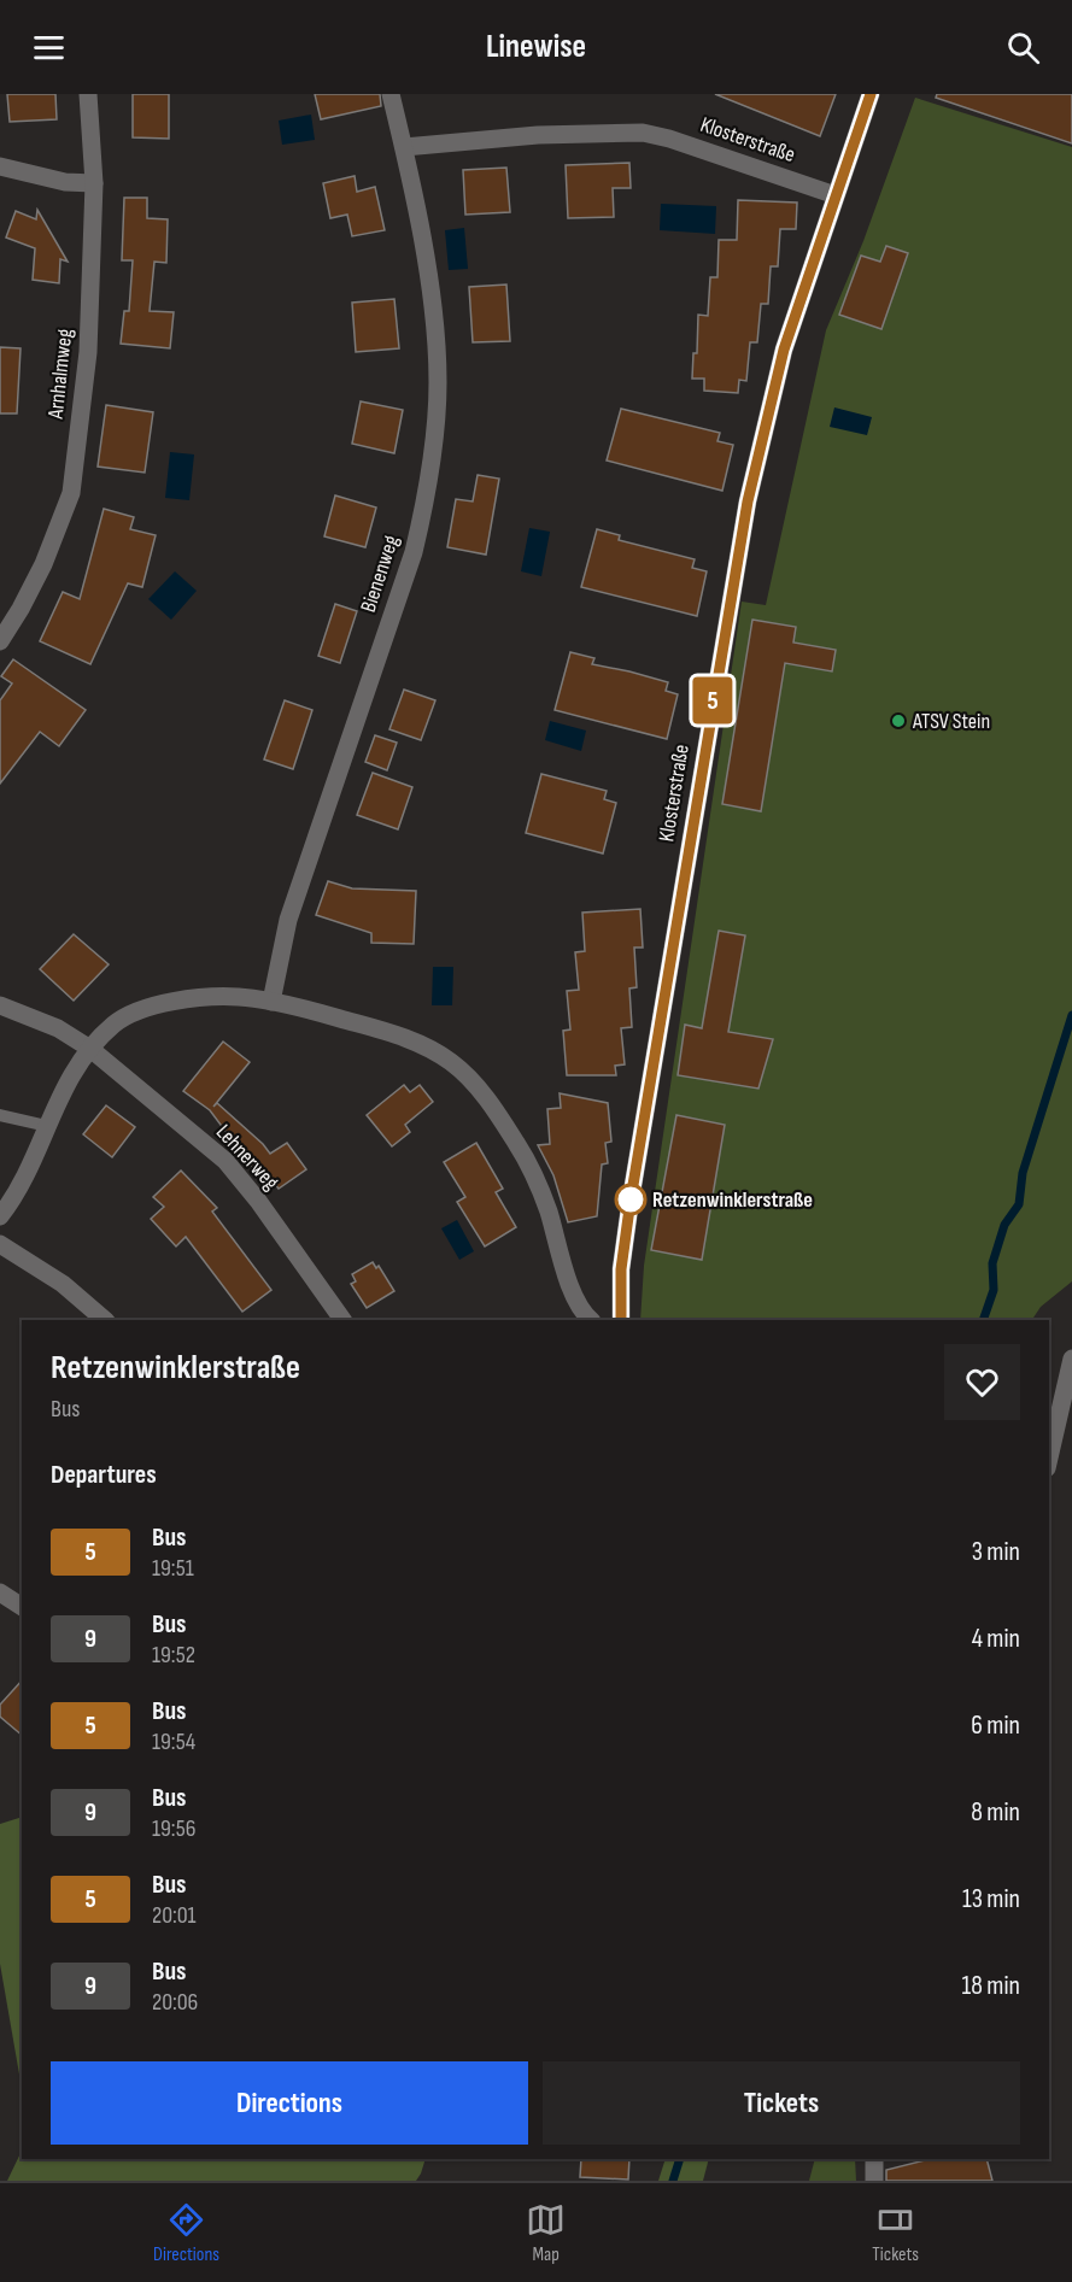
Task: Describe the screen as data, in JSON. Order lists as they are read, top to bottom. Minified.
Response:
{"streets":{"street":["Klosterstraße","Arnhalmweg","Bienenweg","Lehnerweg"]},"crossings":[["Klosterstraße","Bienenweg"]],"places":["ATSV Stein","Retzenwinklerstraße"],"lines":["bus line 5"],"page":{"header":"Linewise","on_map":"5","heading":[["Retzenwinklerstraße","Bus"],"Departures"],"list":[{"mark":"5","name":"Bus","note":"19:51","value":"3 min"},{"mark":"9","name":"Bus","note":"19:52","value":"4 min"},{"mark":"5","name":"Bus","note":"19:54","value":"6 min"},{"mark":"9","name":"Bus","note":"19:56","value":"8 min"},{"mark":"5","name":"Bus","note":"20:01","value":"13 min"},{"mark":"9","name":"Bus","note":"20:06","value":"18 min"}],"buttons":["Directions","Tickets"],"tabs":["Directions","Map","Tickets"]}}
